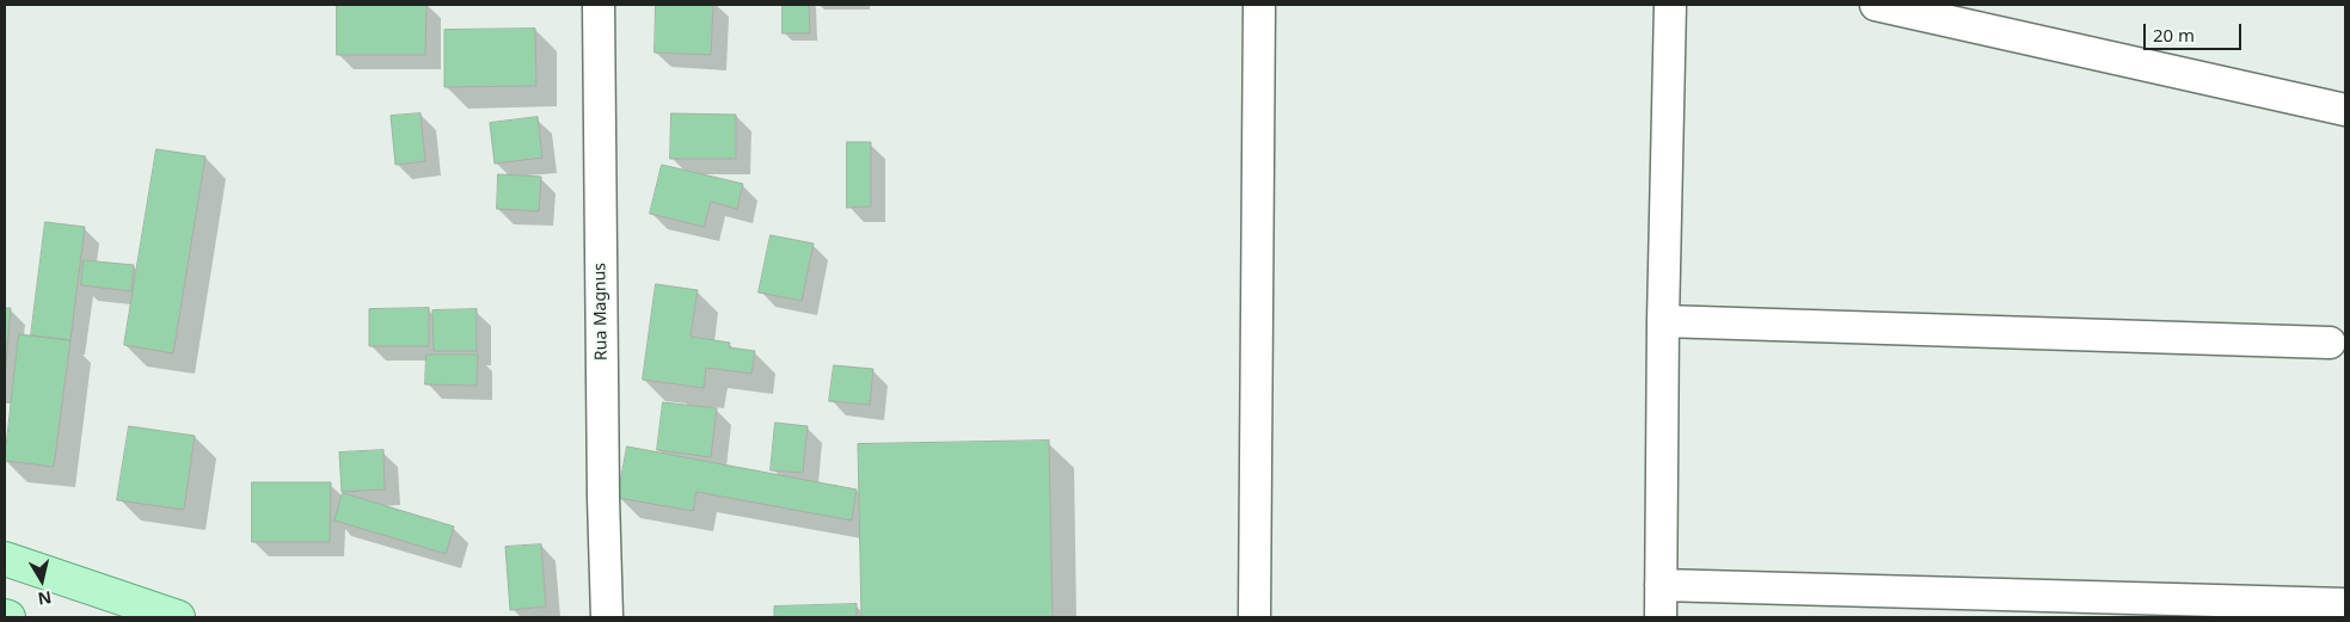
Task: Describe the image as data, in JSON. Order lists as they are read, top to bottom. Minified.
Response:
{"streets":{"street":["Rua Magnus"]},"scale_bar":"20 m","north":"bottom"}
